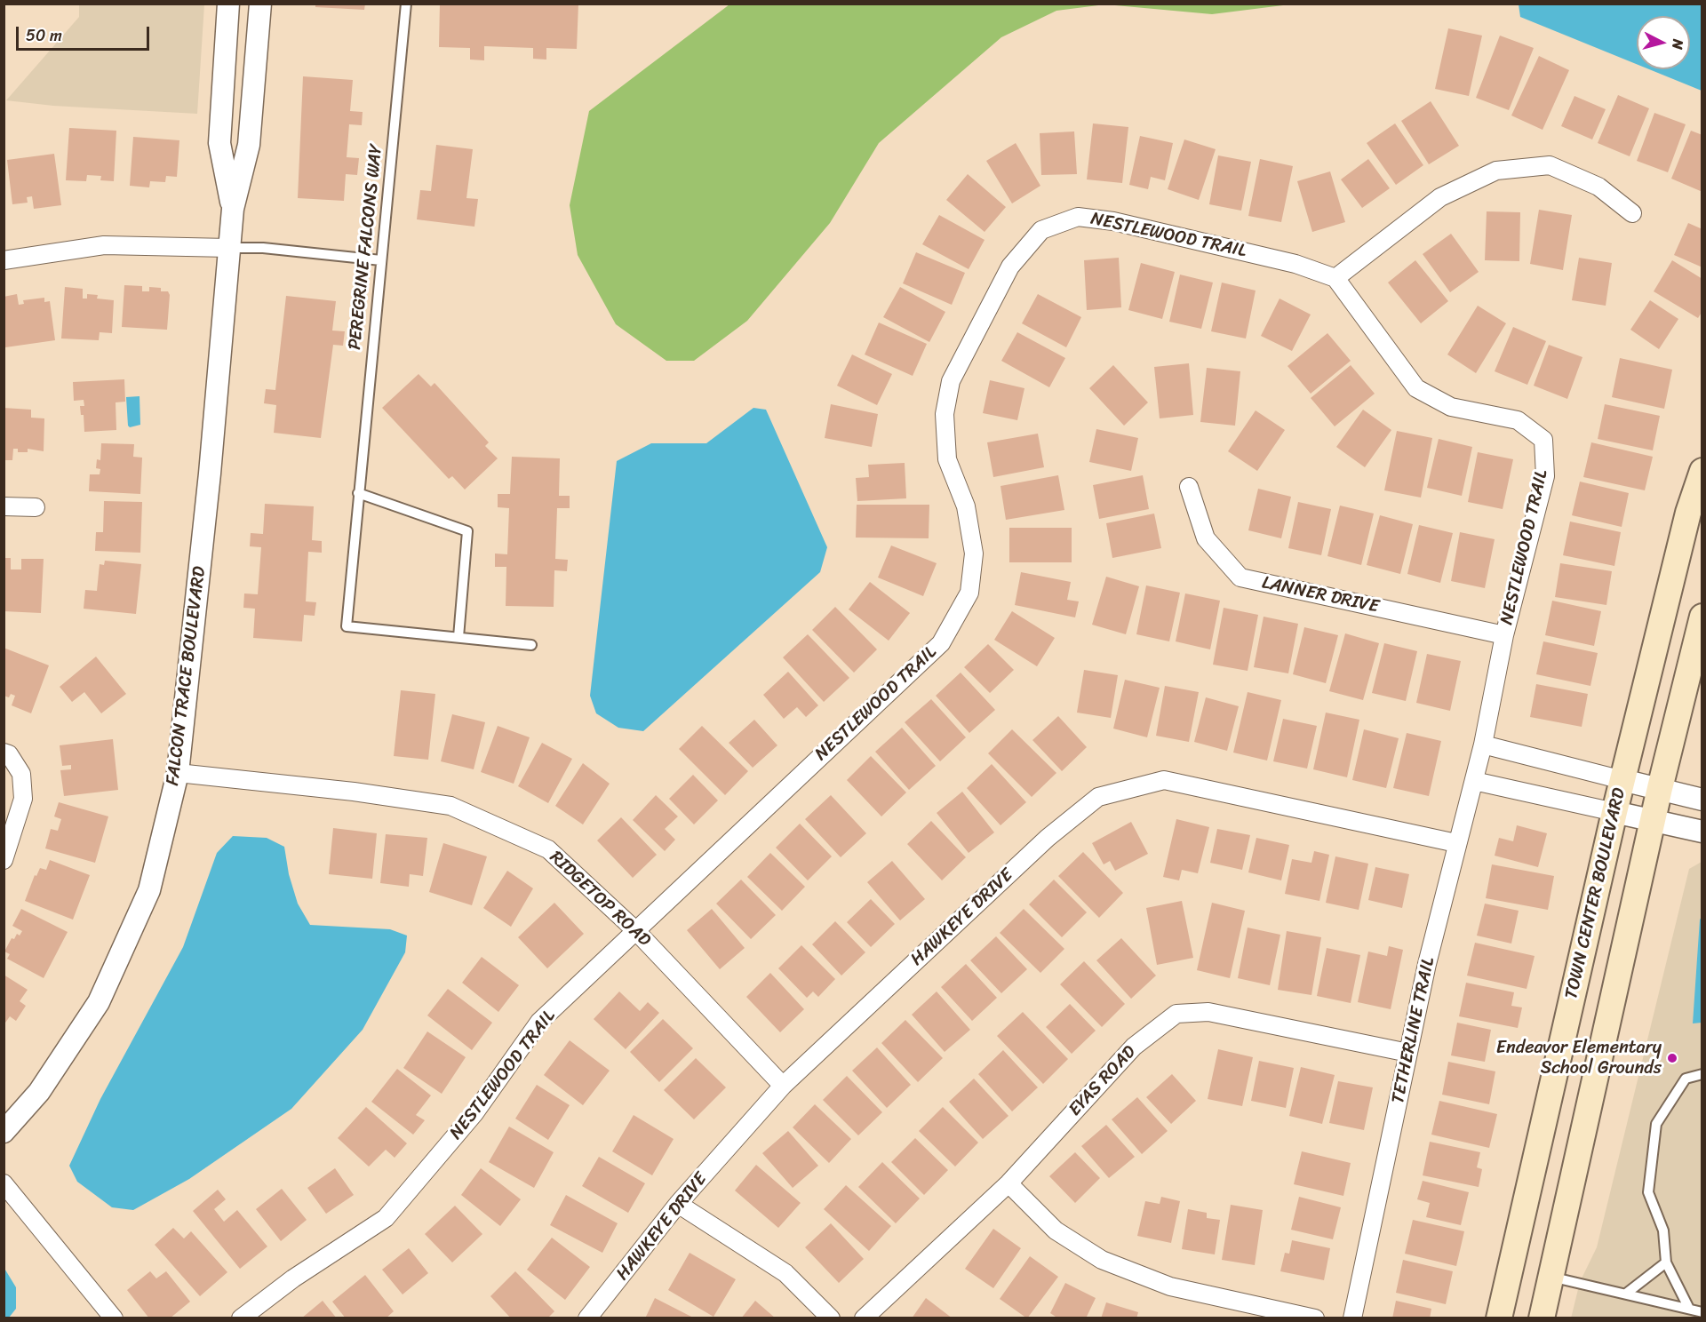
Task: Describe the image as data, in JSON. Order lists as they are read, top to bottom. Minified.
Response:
{"streets":{"main road":["TOWN CENTER BOULEVARD"],"street":["NESTLEWOOD TRAIL","LANNER DRIVE","FALCON TRACE BOULEVARD","RIDGETOP ROAD","HAWKEYE DRIVE","TETHERLINE TRAIL","EYAS ROAD"],"lane":["PEREGRINE FALCONS WAY"]},"crossings":[["NESTLEWOOD TRAIL","LANNER DRIVE"],["NESTLEWOOD TRAIL","RIDGETOP ROAD"],["NESTLEWOOD TRAIL","TETHERLINE TRAIL"],["FALCON TRACE BOULEVARD","RIDGETOP ROAD"],["RIDGETOP ROAD","HAWKEYE DRIVE"],["HAWKEYE DRIVE","TETHERLINE TRAIL"],["TETHERLINE TRAIL","EYAS ROAD"]],"places":["Endeavor Elementary School Grounds"],"scale_bar":"50 m","north":"right"}
